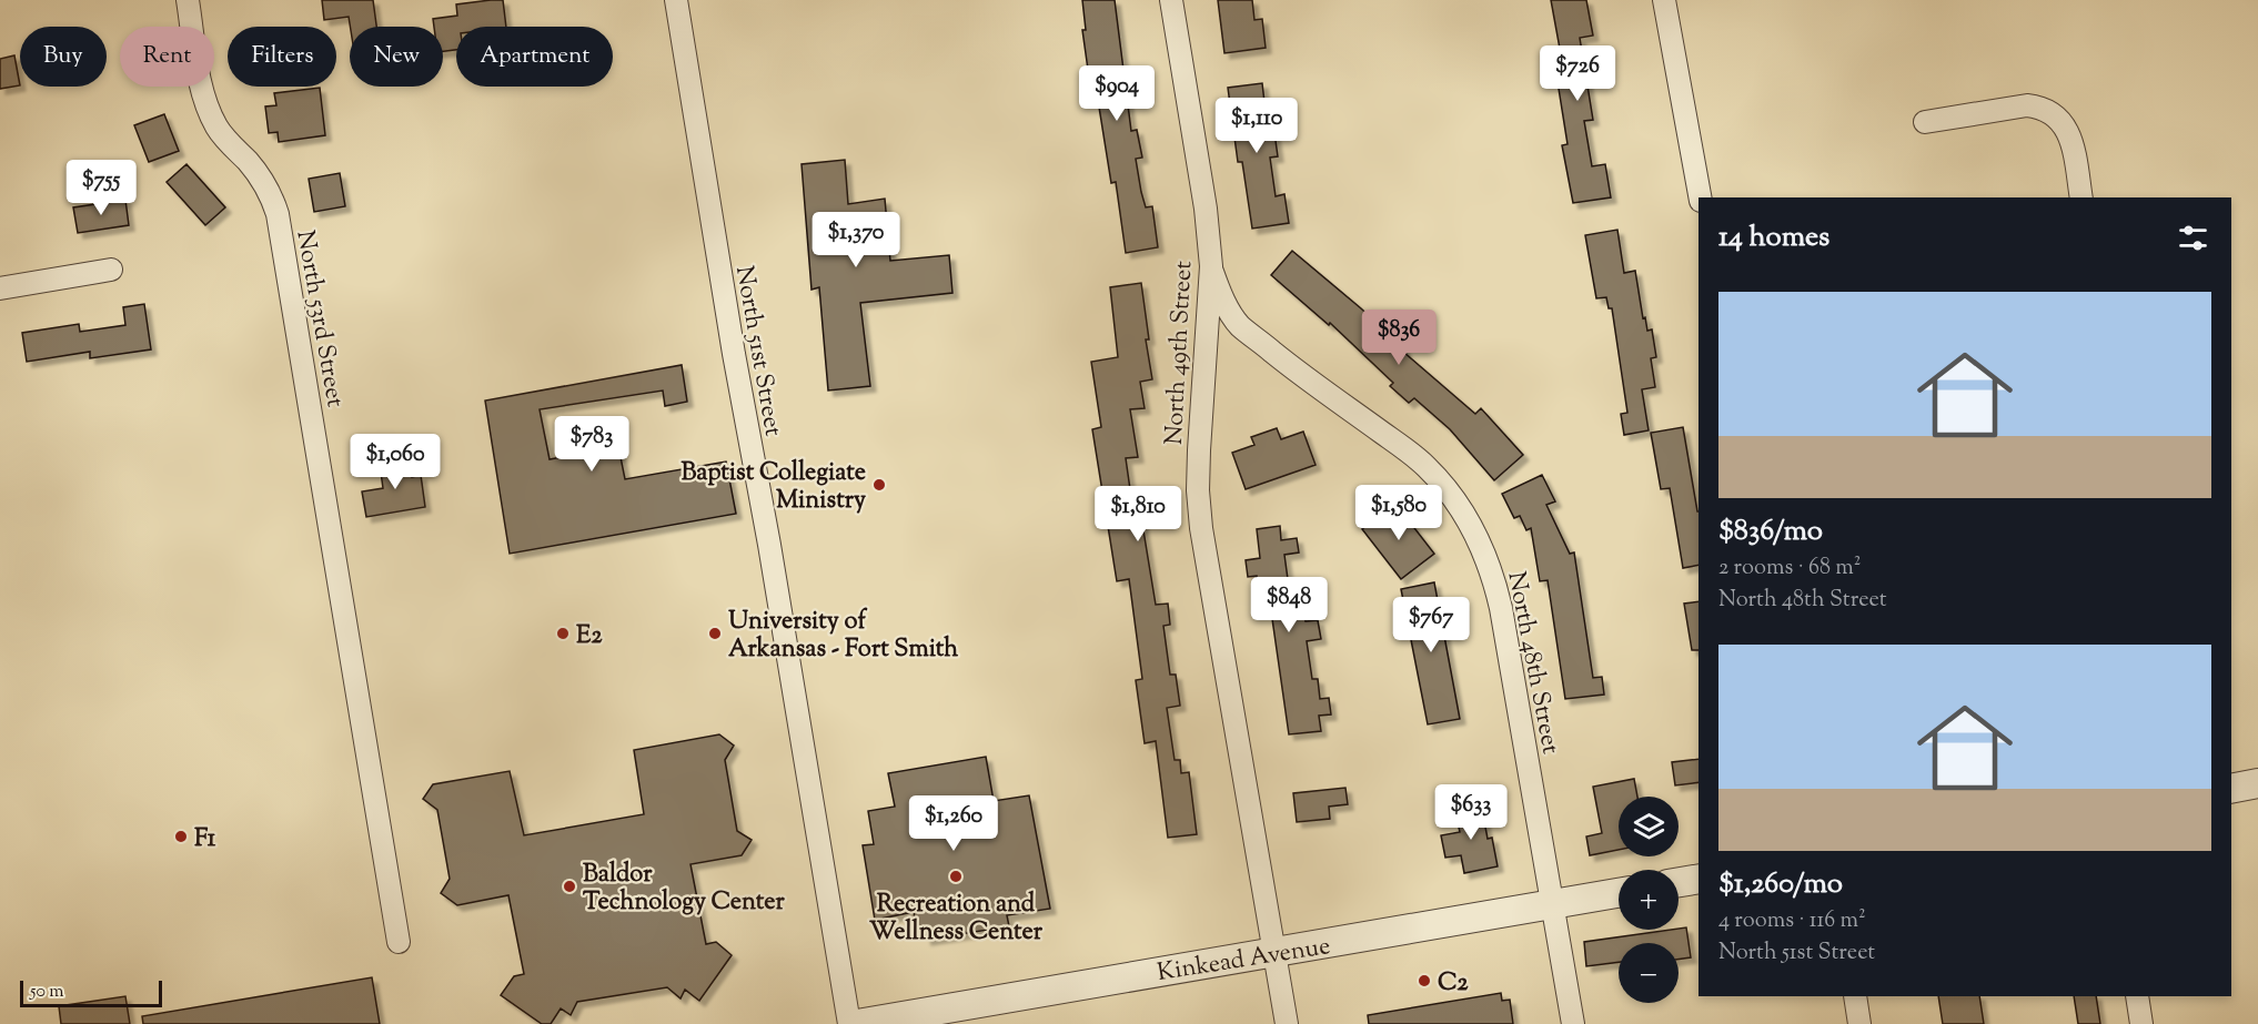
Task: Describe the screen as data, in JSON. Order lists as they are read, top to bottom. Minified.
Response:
{"streets":{"street":["North 53rd Street","North 51st Street","North 49th Street","North 48th Street","Kinkead Avenue"]},"crossings":[["North 49th Street","North 48th Street"],["North 49th Street","Kinkead Avenue"],["North 48th Street","Kinkead Avenue"]],"places":["Baptist Collegiate Ministry","E2","University of Arkansas - Fort Smith","F1","Recreation and Wellness Center","Baldor Technology Center","C2"],"scale_bar":"50 m","page":{"chip":["Buy","Rent","Filters","New","Apartment"],"price":["$726","$904","$1,110","$755","$1,370","$836","$783","$1,060","$1,580","$1,810","$848","$767","$633","$1,260"],"heading":"14 homes","list":[{"name":"$836/mo","note":"2 rooms · 68 m² · North 48th Street"},{"name":"$1,260/mo","note":"4 rooms · 116 m² · North 51st Street"}],"map_buttons":["+","−"],"scale":"50 m"}}
